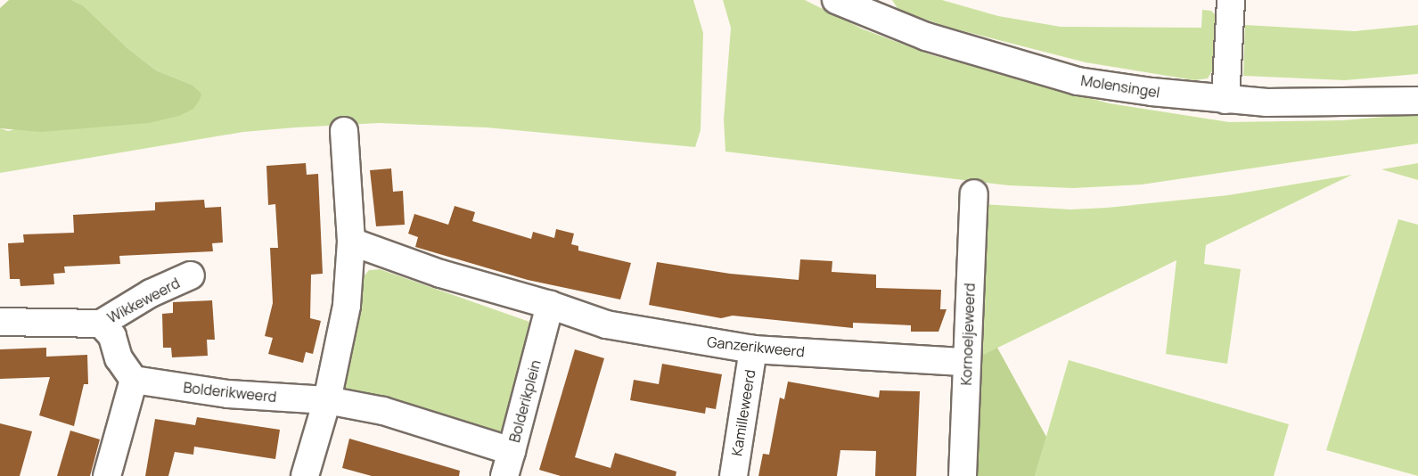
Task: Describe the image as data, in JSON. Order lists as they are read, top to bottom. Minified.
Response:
{"streets":{"street":["Molensingel","Wikkeweerd","Kornoeljeweerd","Ganzerikweerd","Bolderikweerd","Bolderikplein","Kamilleweerd"]},"crossings":[["Wikkeweerd","Bolderikweerd"],["Kornoeljeweerd","Ganzerikweerd"],["Ganzerikweerd","Bolderikplein"],["Ganzerikweerd","Kamilleweerd"],["Bolderikweerd","Bolderikplein"]]}
